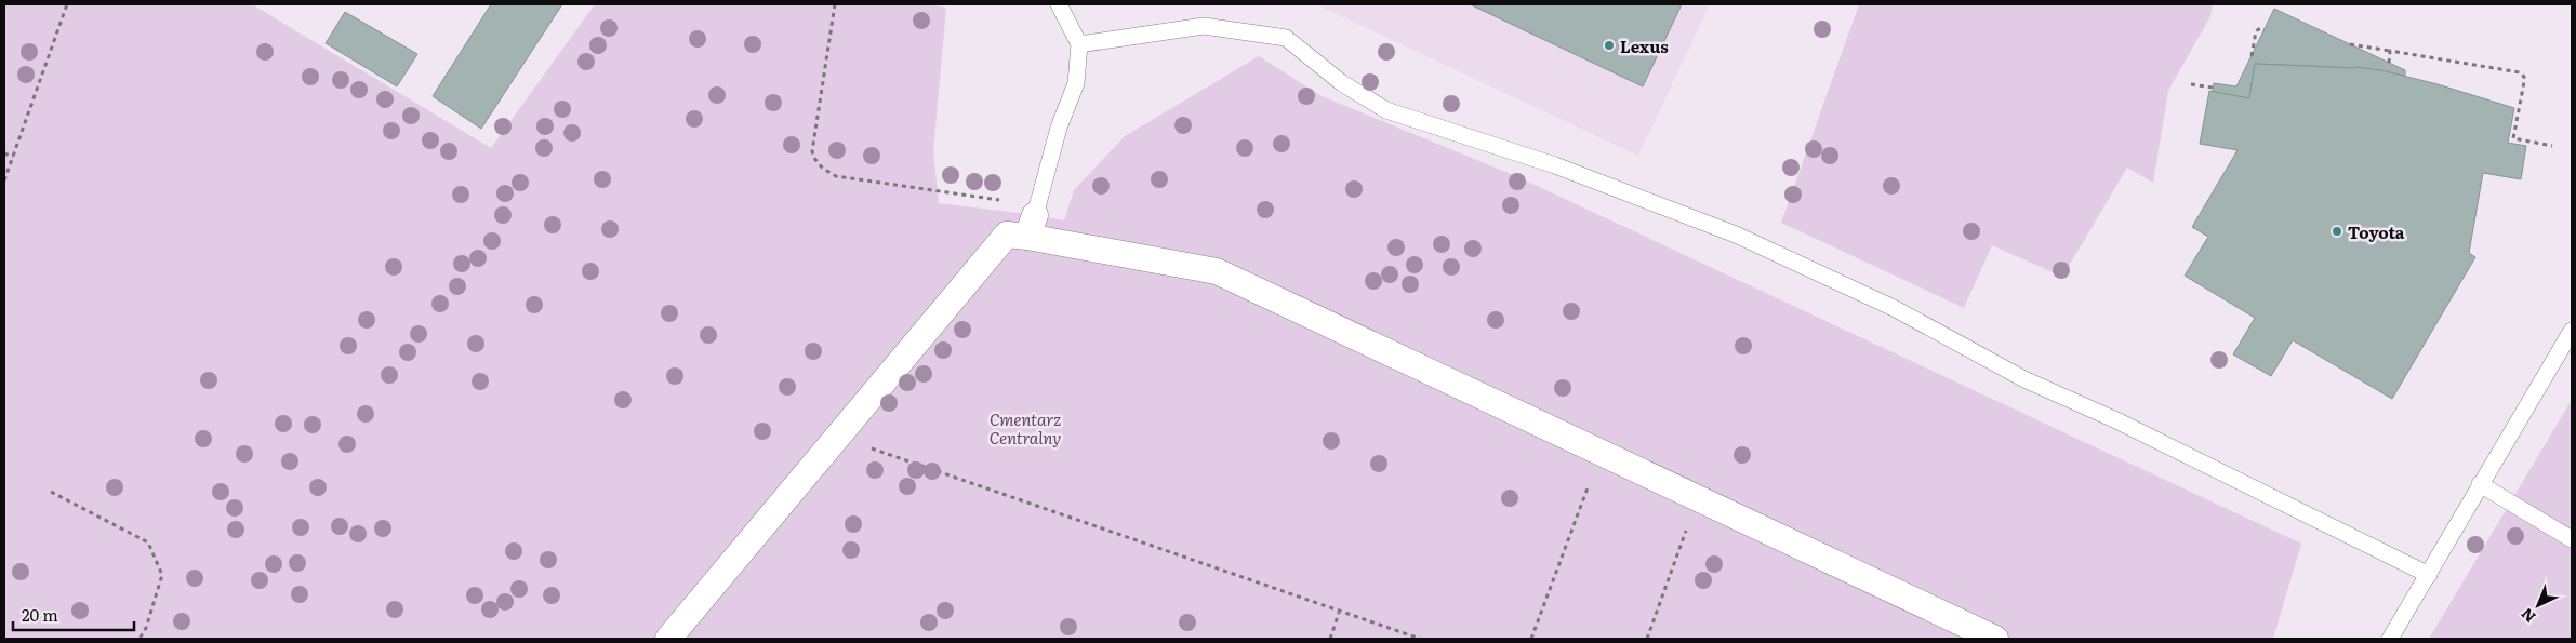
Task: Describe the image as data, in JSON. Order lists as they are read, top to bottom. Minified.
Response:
{"parks":["Cmentarz Centralny"],"places":["Lexus","Toyota"],"scale_bar":"20 m","north":"bottom left"}
